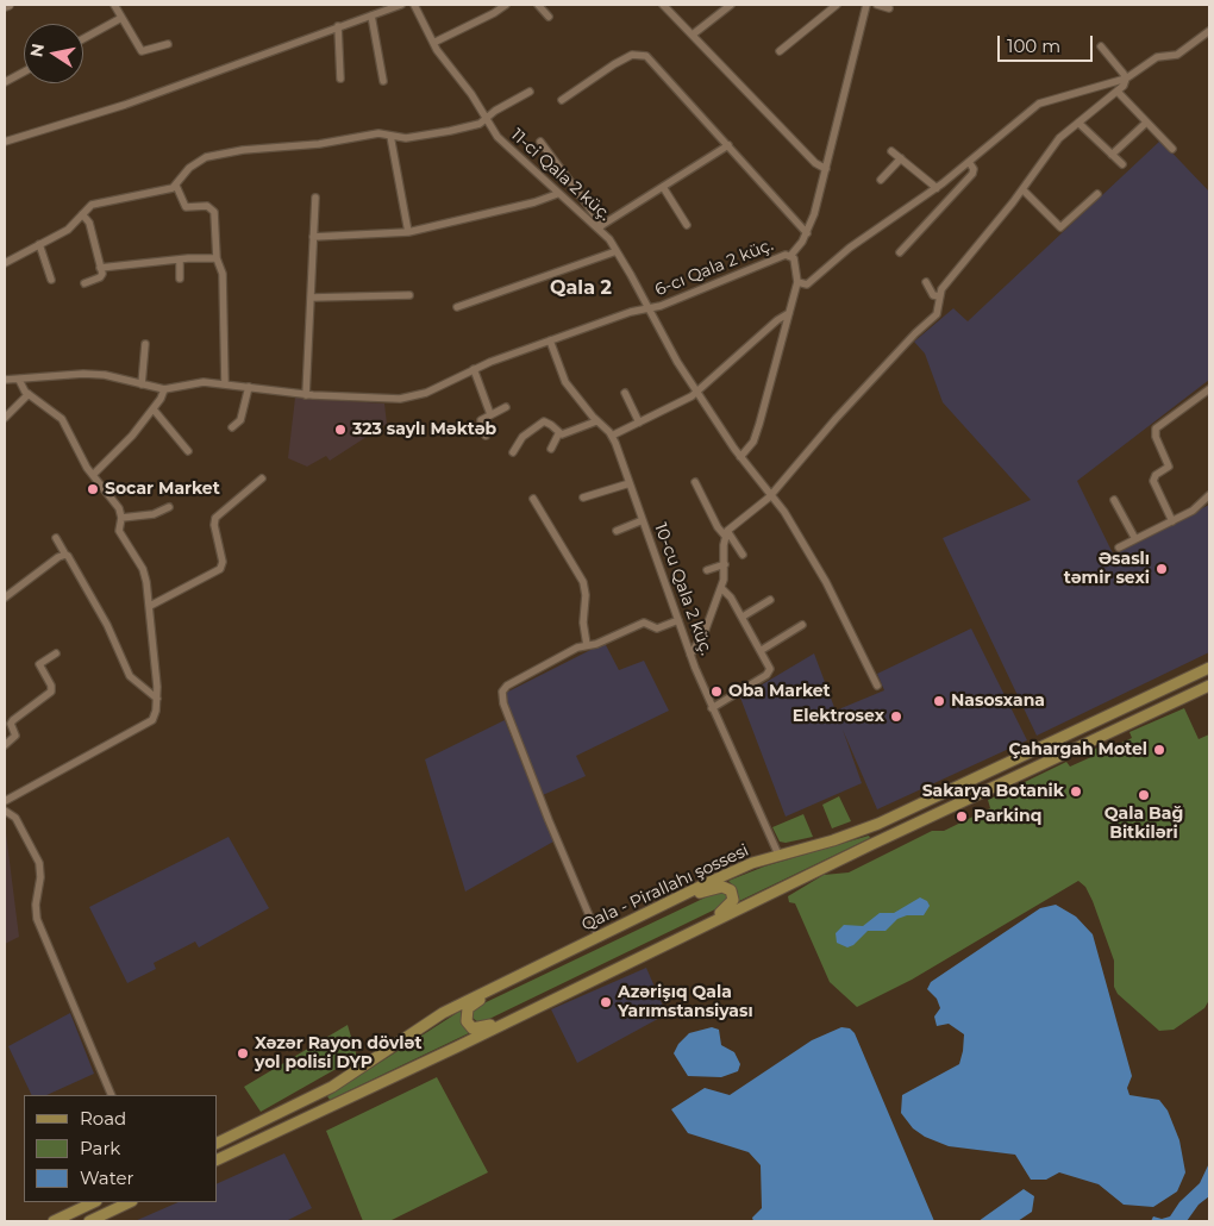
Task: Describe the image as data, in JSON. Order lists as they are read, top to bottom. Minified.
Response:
{"streets":{"main road":["Qala - Pirallahı şossesi"],"street":["11-ci Qala 2 küç.","6-cı Qala 2 küç.","10-cu Qala 2 küç."]},"crossings":[["11-ci Qala 2 küç.","6-cı Qala 2 küç."],["6-cı Qala 2 küç.","10-cu Qala 2 küç."],["10-cu Qala 2 küç.","Qala - Pirallahı şossesi"]],"districts":["Qala 2"],"places":["323 saylı Məktəb","Socar Market","Əsaslı təmir sexi","Oba Market","Nasosxana","Elektrosex","Çahargah Motel","Sakarya Botanik","Qala Bağ Bitkiləri","Parkinq","Azərişıq Qala Yarımstansiyası","Xəzər Rayon dövlət yol polisi DYP"],"legend":["Road","Park","Water"],"scale_bar":"100 m","north":"left"}
